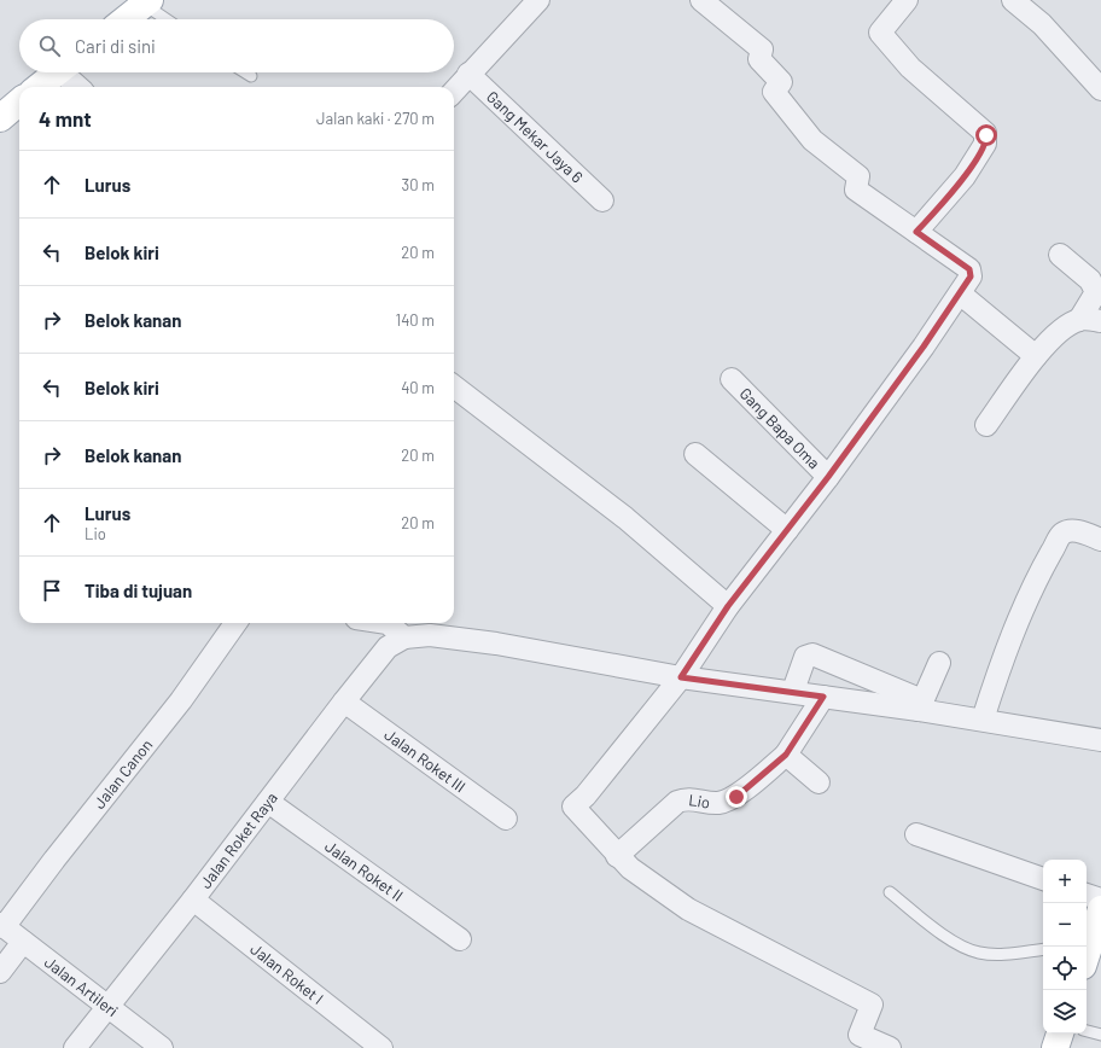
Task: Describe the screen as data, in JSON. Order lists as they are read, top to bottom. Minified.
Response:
{"streets":{"street":["Gang Mekar Jaya 6","Gang Bapa Oma","Jalan Roket III","Jalan Canon","Lio","Jalan Roket Raya","Jalan Roket II","Jalan Roket I","Jalan Artileri"]},"crossings":[["Jalan Roket III","Jalan Roket Raya"],["Jalan Canon","Jalan Artileri"],["Jalan Roket Raya","Jalan Roket II"],["Jalan Roket Raya","Jalan Roket I"],["Jalan Roket Raya","Jalan Artileri"]],"page":{"search":"Cari di sini","heading":["4 mnt","Jalan kaki · 270 m"],"list":[["Lurus","30 m"],["Belok kiri","20 m"],["Belok kanan","140 m"],["Belok kiri","40 m"],["Belok kanan","20 m"],["Lurus","Lio","20 m"],"Tiba di tujuan"],"map_buttons":["+","−"]}}
